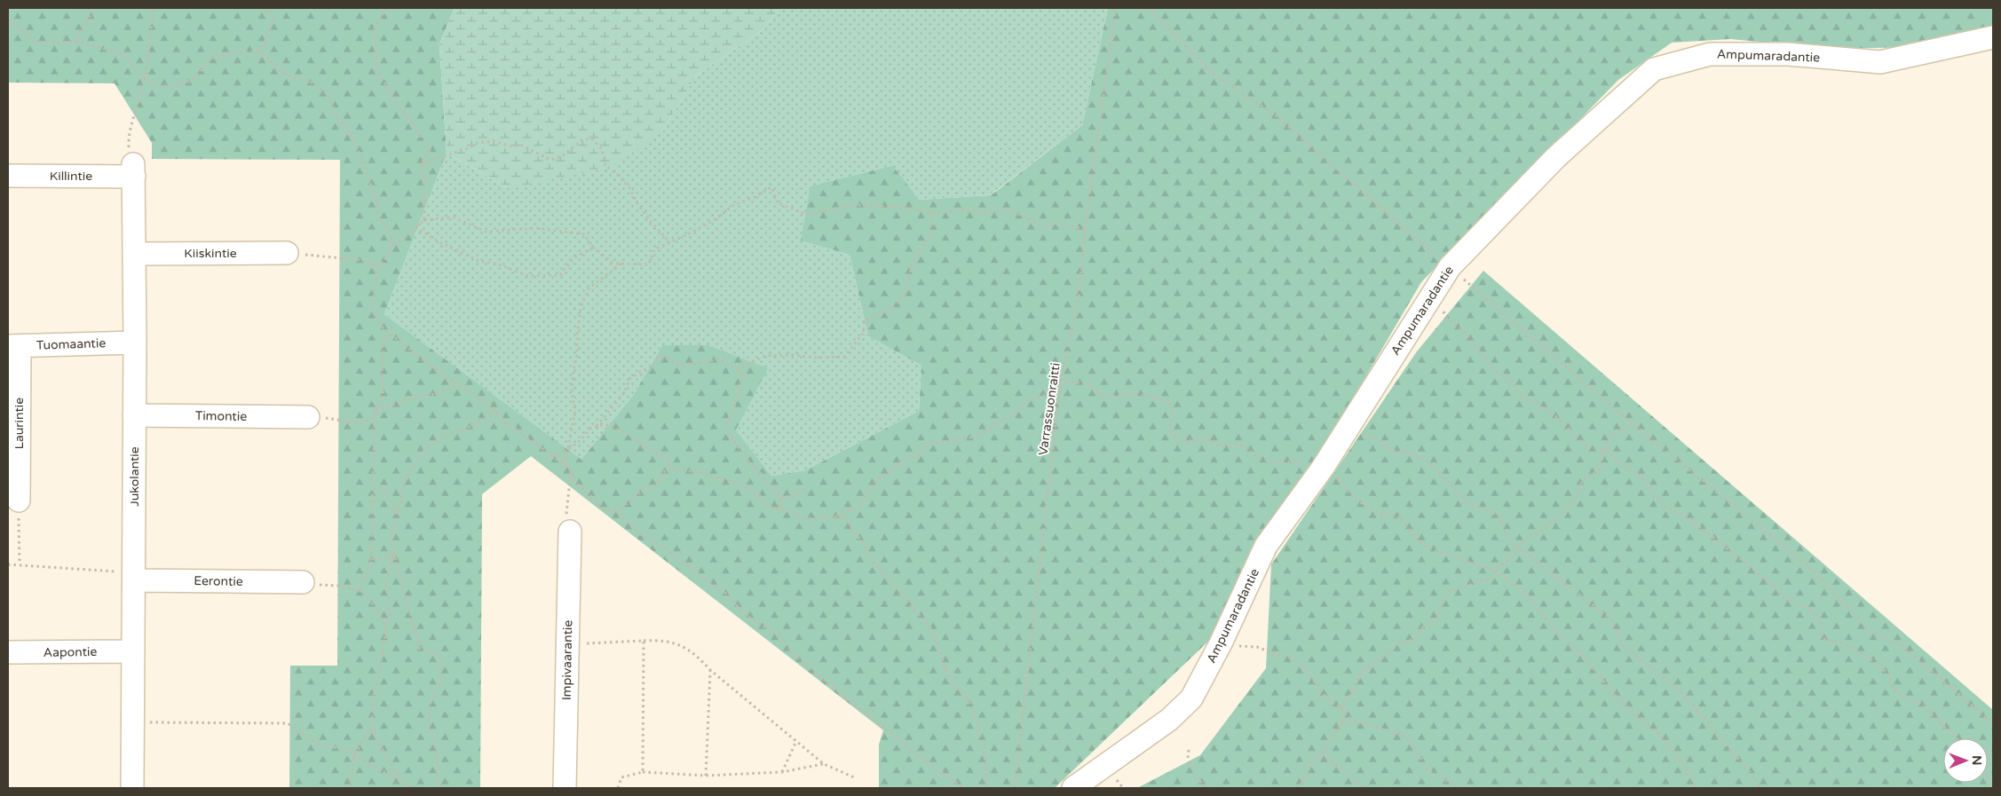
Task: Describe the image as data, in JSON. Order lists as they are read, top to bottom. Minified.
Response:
{"streets":{"street":["Ampumaradantie","Killintie","Kiiskintie","Tuomaantie","Timontie","Laurintie","Jukolantie","Eerontie","Aapontie","Impivaarantie"],"path":["Varrassuonraitti"]},"crossings":[["Killintie","Jukolantie"],["Kiiskintie","Jukolantie"],["Tuomaantie","Laurintie"],["Tuomaantie","Jukolantie"],["Timontie","Jukolantie"],["Jukolantie","Eerontie"],["Jukolantie","Aapontie"]],"north":"right"}
